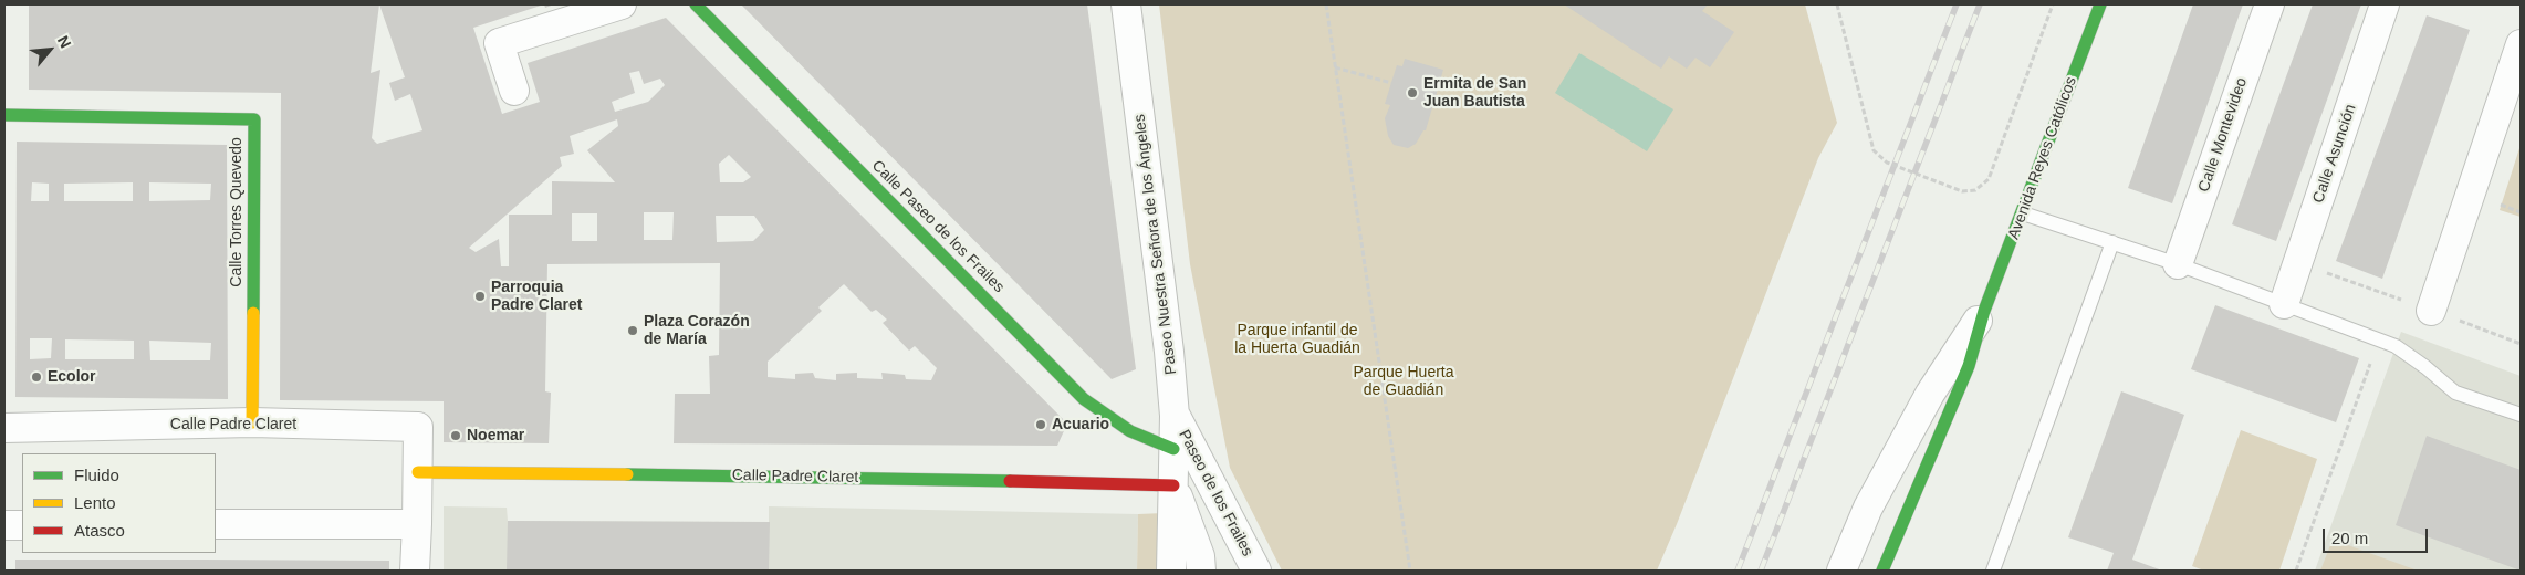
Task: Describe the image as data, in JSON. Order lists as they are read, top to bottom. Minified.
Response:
{"streets":{"street":["Calle Montevideo","Calle Asunción","Avenida Reyes Católicos","Calle Torres Quevedo","Calle Paseo de los Frailes","Paseo Nuestra Señora de los Ángeles","Calle Padre Claret","Paseo de los Frailes"]},"crossings":[["Calle Torres Quevedo","Calle Padre Claret"],["Calle Paseo de los Frailes","Paseo Nuestra Señora de los Ángeles"],["Paseo Nuestra Señora de los Ángeles","Calle Padre Claret"],["Paseo Nuestra Señora de los Ángeles","Paseo de los Frailes"]],"parks":["Parque infantil de la Huerta Guadián","Parque Huerta de Guadián"],"places":["Ermita de San Juan Bautista","Parroquia Padre Claret","Plaza Corazón de María","Ecolor","Acuario","Noemar"],"legend":["Fluido","Lento","Atasco"],"scale_bar":"20 m","north":"top right"}
